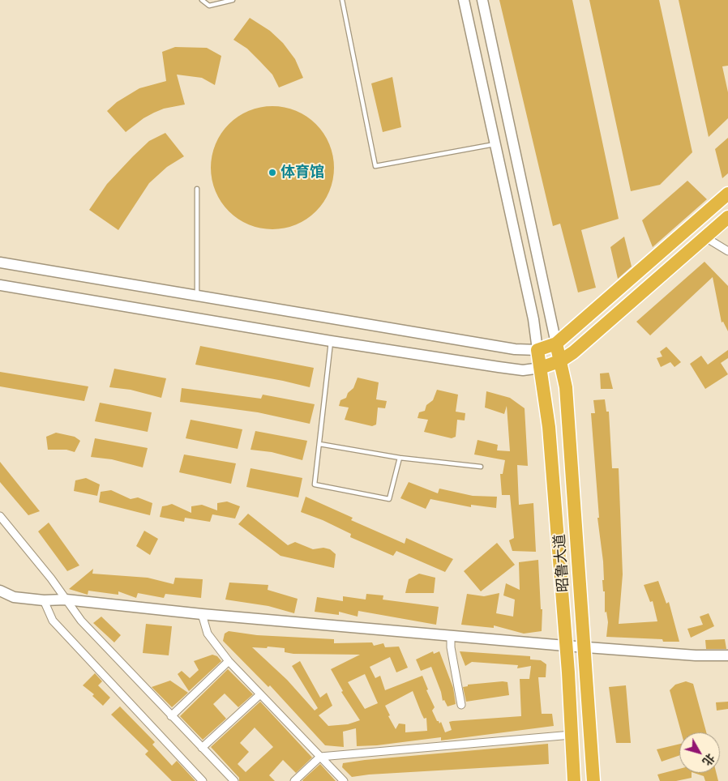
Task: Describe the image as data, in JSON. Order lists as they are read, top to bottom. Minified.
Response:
{"streets":{"highway":["昭鲁大道"]},"places":["体育馆"],"north":"bottom right"}
